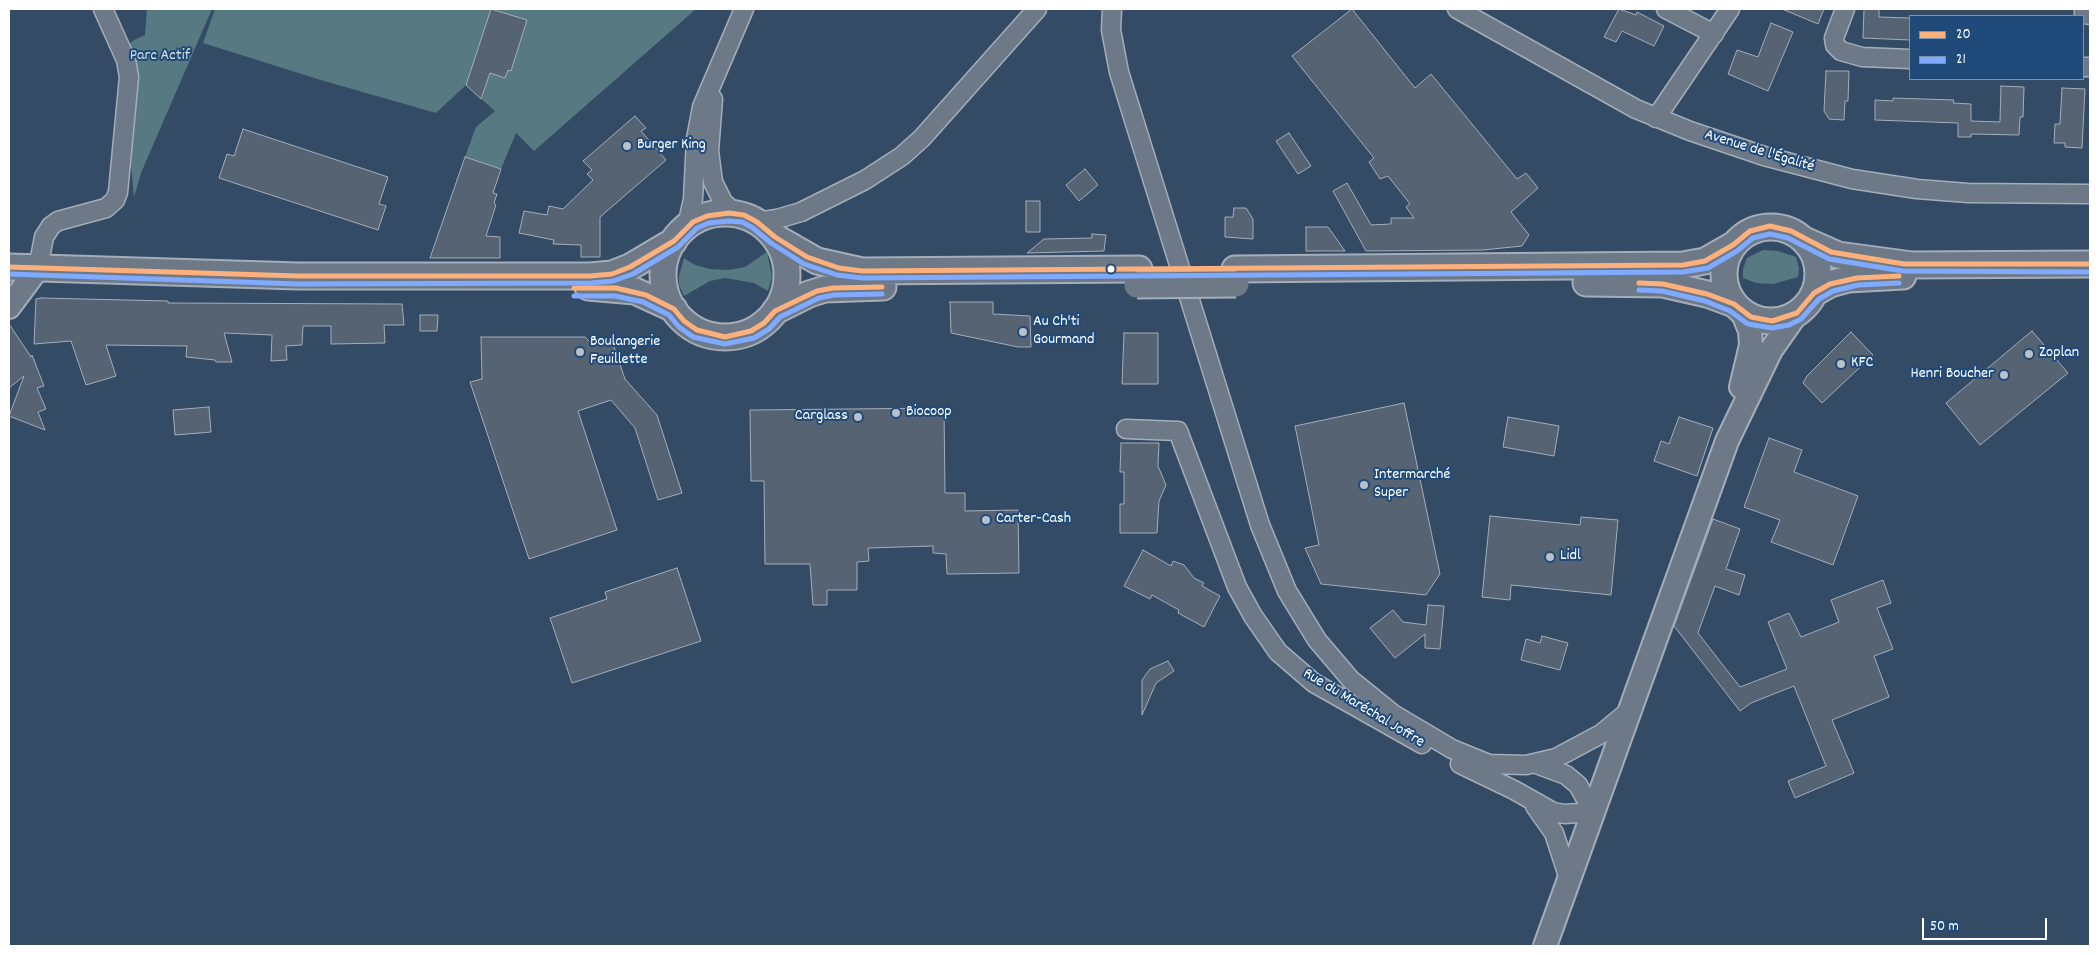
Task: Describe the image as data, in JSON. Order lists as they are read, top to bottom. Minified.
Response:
{"streets":{"street":["Avenue de l'Égalité","Rue du Maréchal Joffre"]},"parks":["Parc Actif"],"places":["Burger King","Au Ch'ti Gourmand","Boulangerie Feuillette","Zoplan","KFC","Henri Boucher","Biocoop","Carglass","Intermarché Super","Carter-Cash","Lidl"],"lines":["transit line 20","transit line 21"],"legend":["20","21"],"scale_bar":"50 m"}
